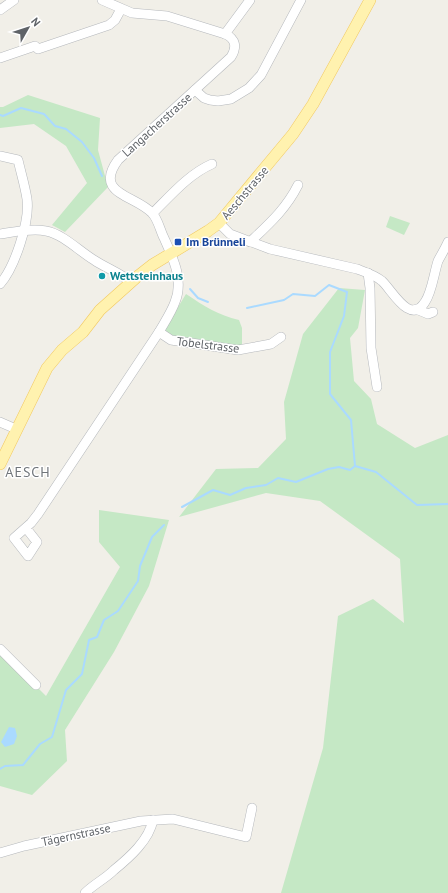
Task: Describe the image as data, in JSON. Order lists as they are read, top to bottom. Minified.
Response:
{"streets":{"main road":["Aeschstrasse"],"street":["Langacherstrasse","Tobelstrasse","Tägernstrasse"]},"districts":["AESCH"],"places":{"transit":["Im Brünneli"],"other":["Wettsteinhaus"]},"north":"top right"}
